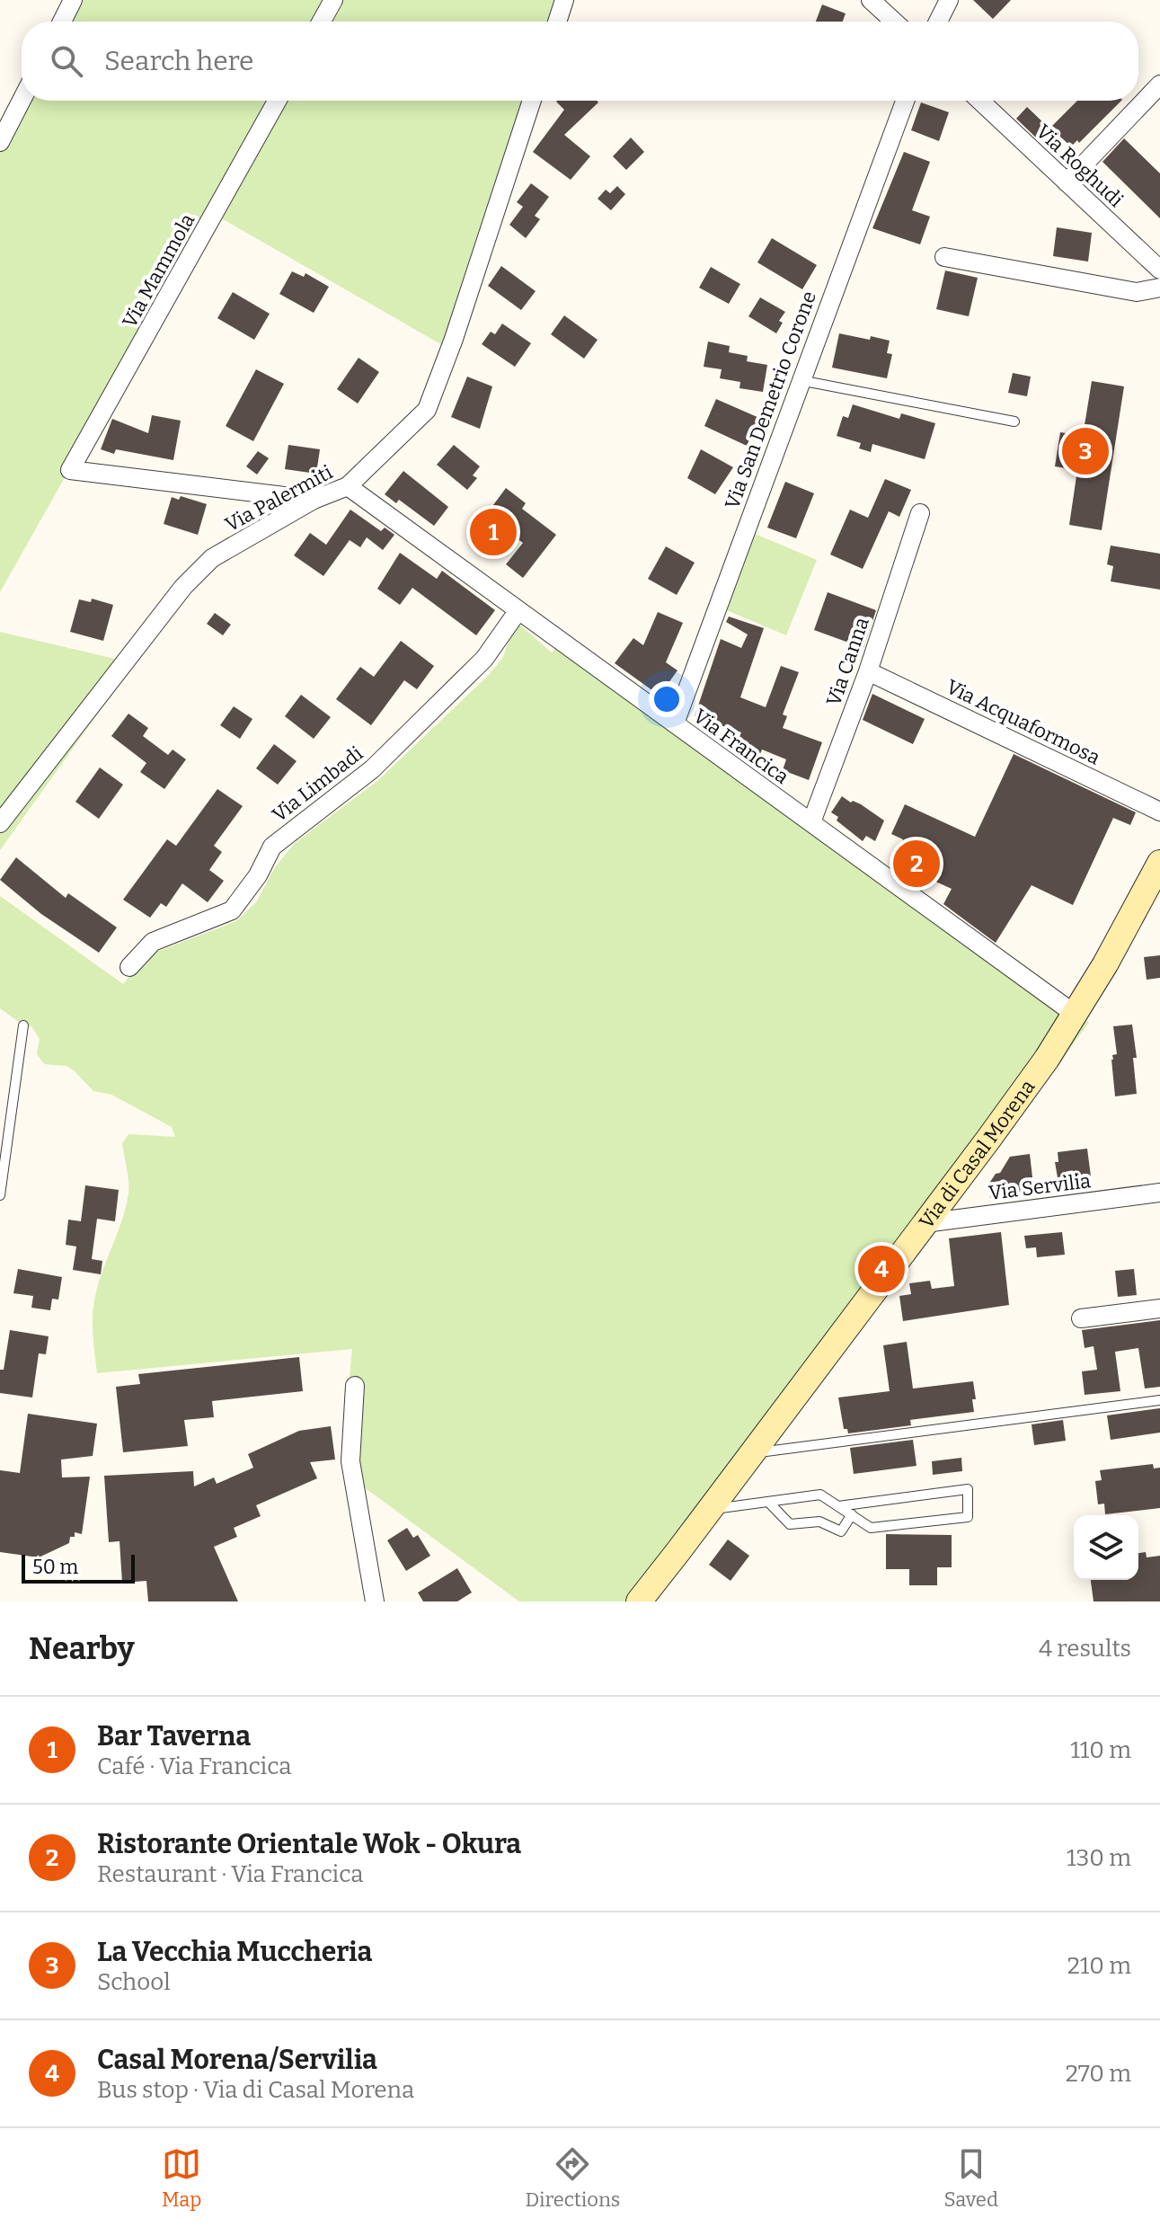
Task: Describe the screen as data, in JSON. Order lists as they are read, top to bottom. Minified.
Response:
{"streets":{"main road":["Via di Casal Morena"],"street":["Via Roghudi","Via Mammola","Via San Demetrio Corone","Via Palermiti","Via Canna","Via Acquaformosa","Via Francica","Via Limbadi","Via Servilia"]},"crossings":[["Via Mammola","Via Palermiti"],["Via San Demetrio Corone","Via Francica"],["Via Palermiti","Via Francica"],["Via Canna","Via Acquaformosa"],["Via Canna","Via Francica"],["Via Francica","Via Limbadi"],["Via Francica","Via di Casal Morena"],["Via di Casal Morena","Via Servilia"]],"scale_bar":"50 m","page":{"search":"Search here","pins":["3","1","2","4"],"scale":"50 m","heading":["Nearby","4 results"],"list":[{"mark":"1","name":"Bar Taverna","note":"Café · Via Francica","value":"110 m"},{"mark":"2","name":"Ristorante Orientale Wok - Okura","note":"Restaurant · Via Francica","value":"130 m"},{"mark":"3","name":"La Vecchia Muccheria","note":"School","value":"210 m"},{"mark":"4","name":"Casal Morena/Servilia","note":"Bus stop · Via di Casal Morena","value":"270 m"}],"nav":["Map","Directions","Saved"]}}
